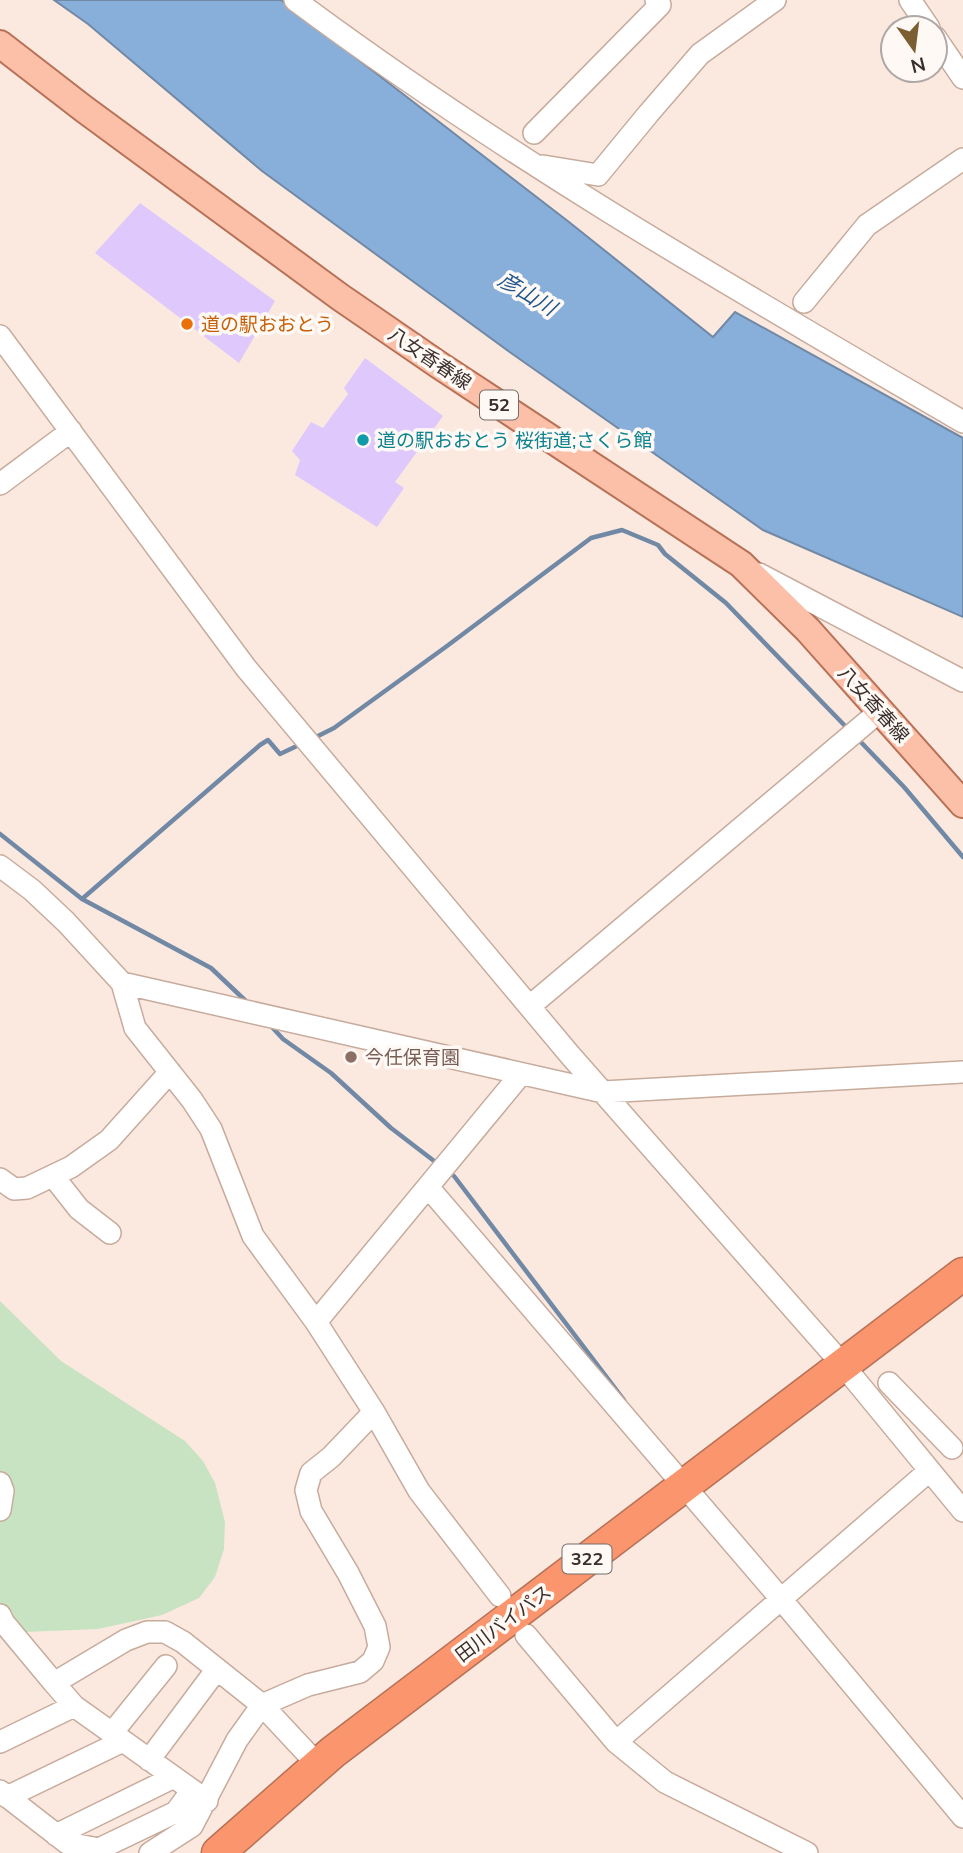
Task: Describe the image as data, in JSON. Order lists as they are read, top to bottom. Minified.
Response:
{"streets":{"highway":["322","田川バイパス"],"main road":["八女香春線","52"]},"water":["彦山川"],"places":["道の駅おおとう","道の駅おおとう 桜街道;さくら館","今任保育園"],"north":"bottom"}
